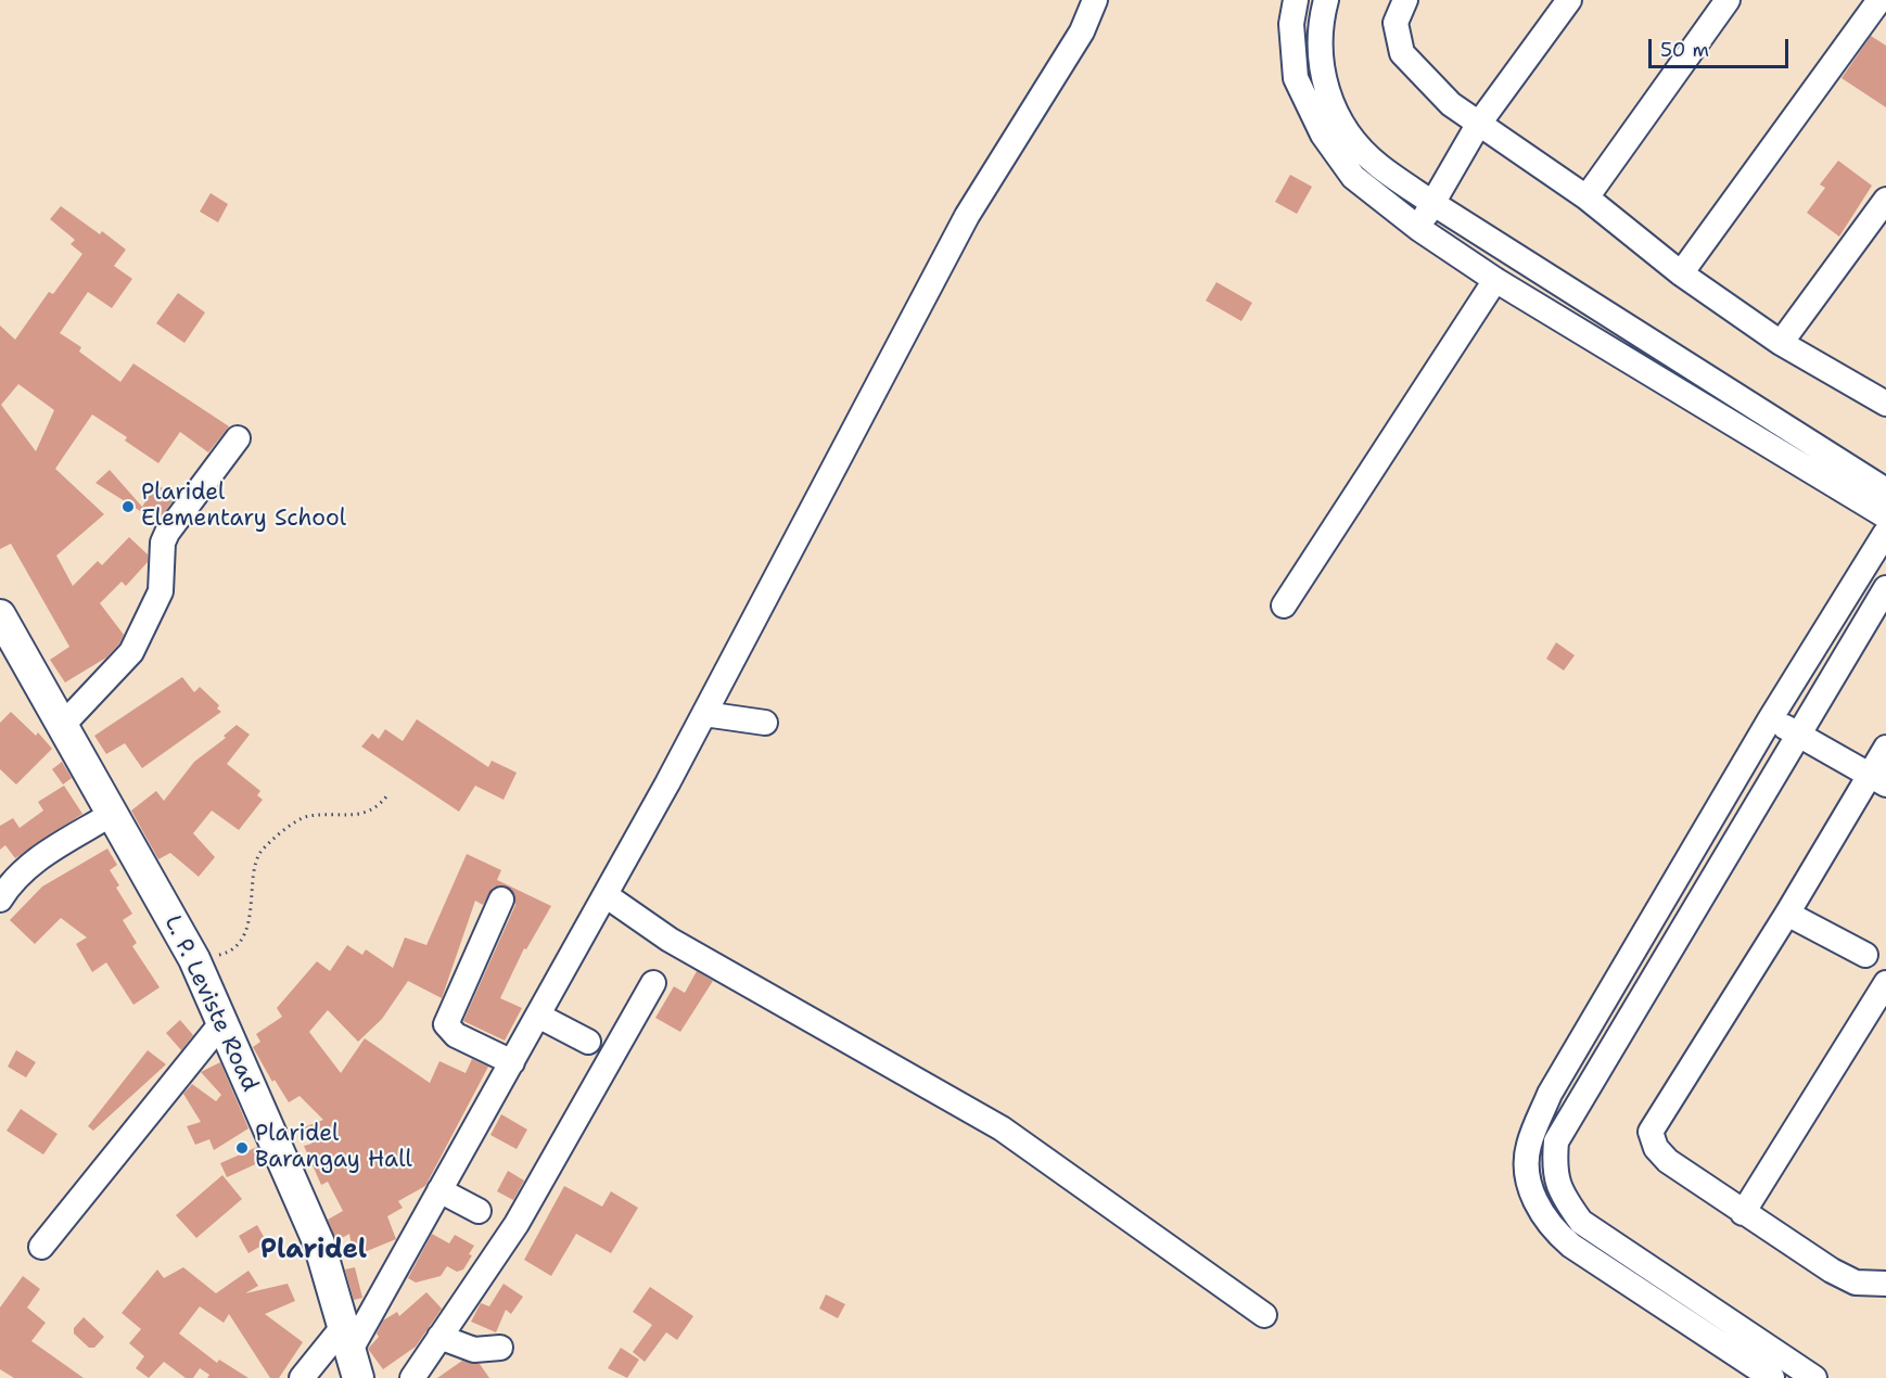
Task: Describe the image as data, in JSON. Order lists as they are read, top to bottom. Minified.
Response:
{"streets":{"main road":["L. P. Leviste Road"]},"districts":["Plaridel"],"places":["Plaridel Elementary School","Plaridel Barangay Hall"],"scale_bar":"50 m"}
